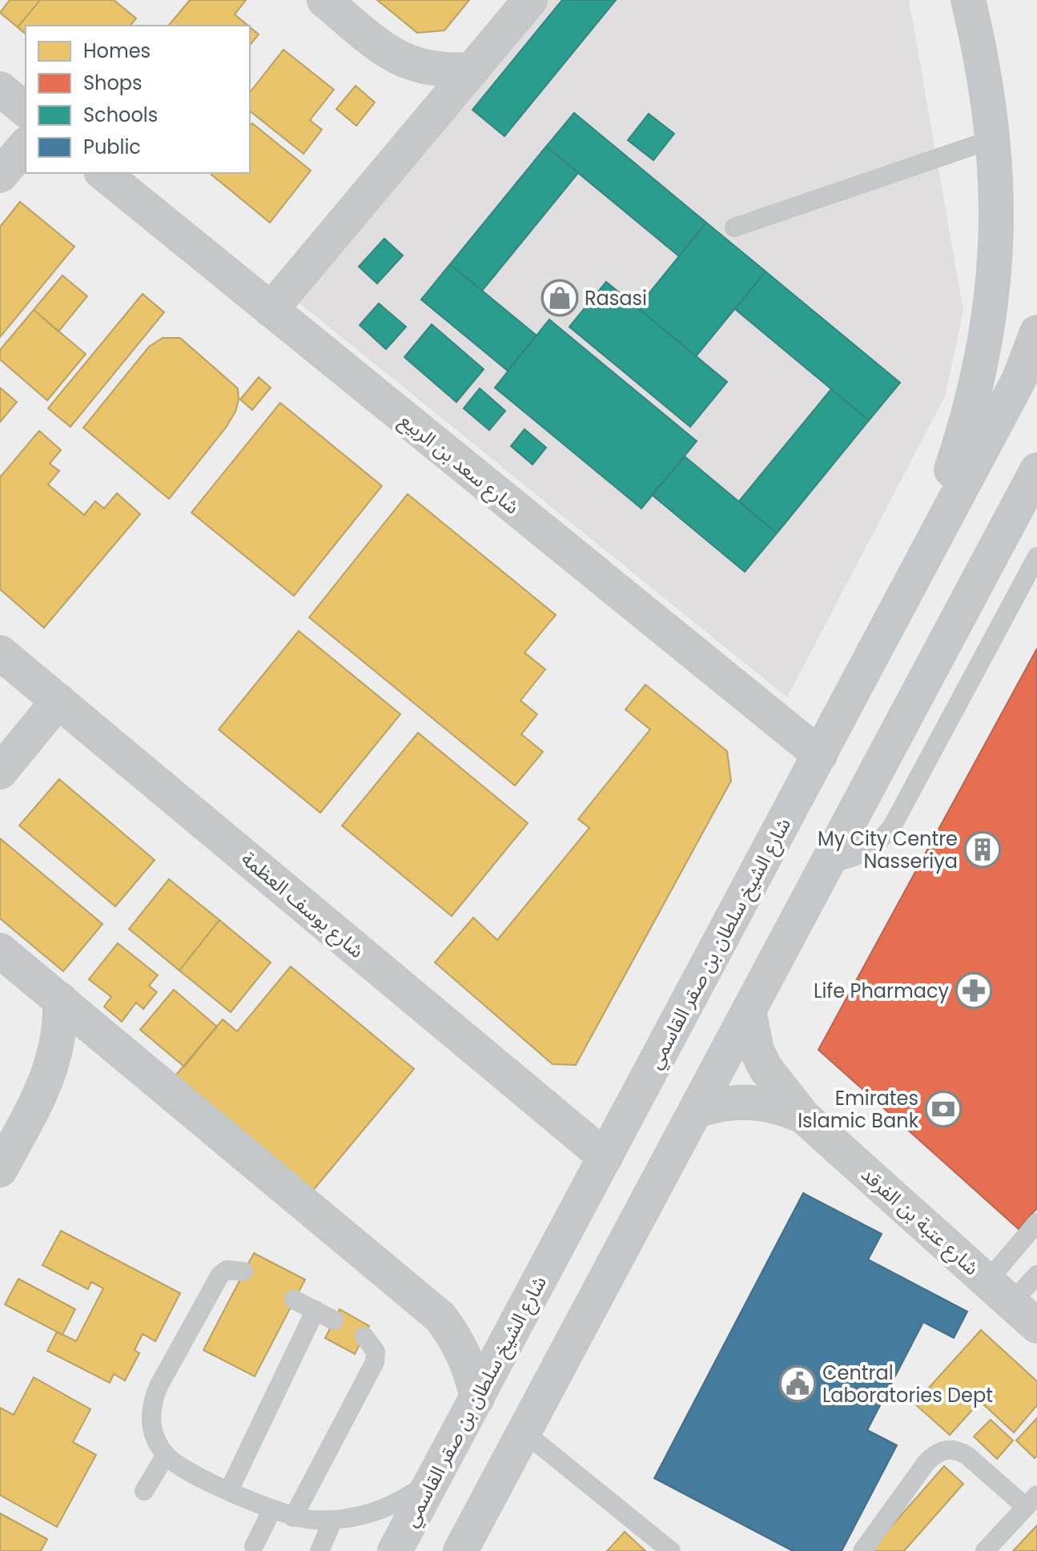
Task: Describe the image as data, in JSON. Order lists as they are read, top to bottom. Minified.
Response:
{"streets":{"main road":["شارع الشيخ سلطان بن صقر القاسمي"],"street":["شارع سعد بن الربيع","شارع يوسف العظمة","شارع عتبة بن الفرقد"]},"crossings":[["شارع سعد بن الربيع","شارع الشيخ سلطان بن صقر القاسمي"],["شارع يوسف العظمة","شارع الشيخ سلطان بن صقر القاسمي"]],"places":{"shop":["Rasasi"],"building":["My City Centre Nasseriya"],"pharmacy":["Life Pharmacy"],"bank":["Emirates Islamic Bank"],"public building":["Central Laboratories Dept"]},"legend":["Homes","Shops","Schools","Public"]}
